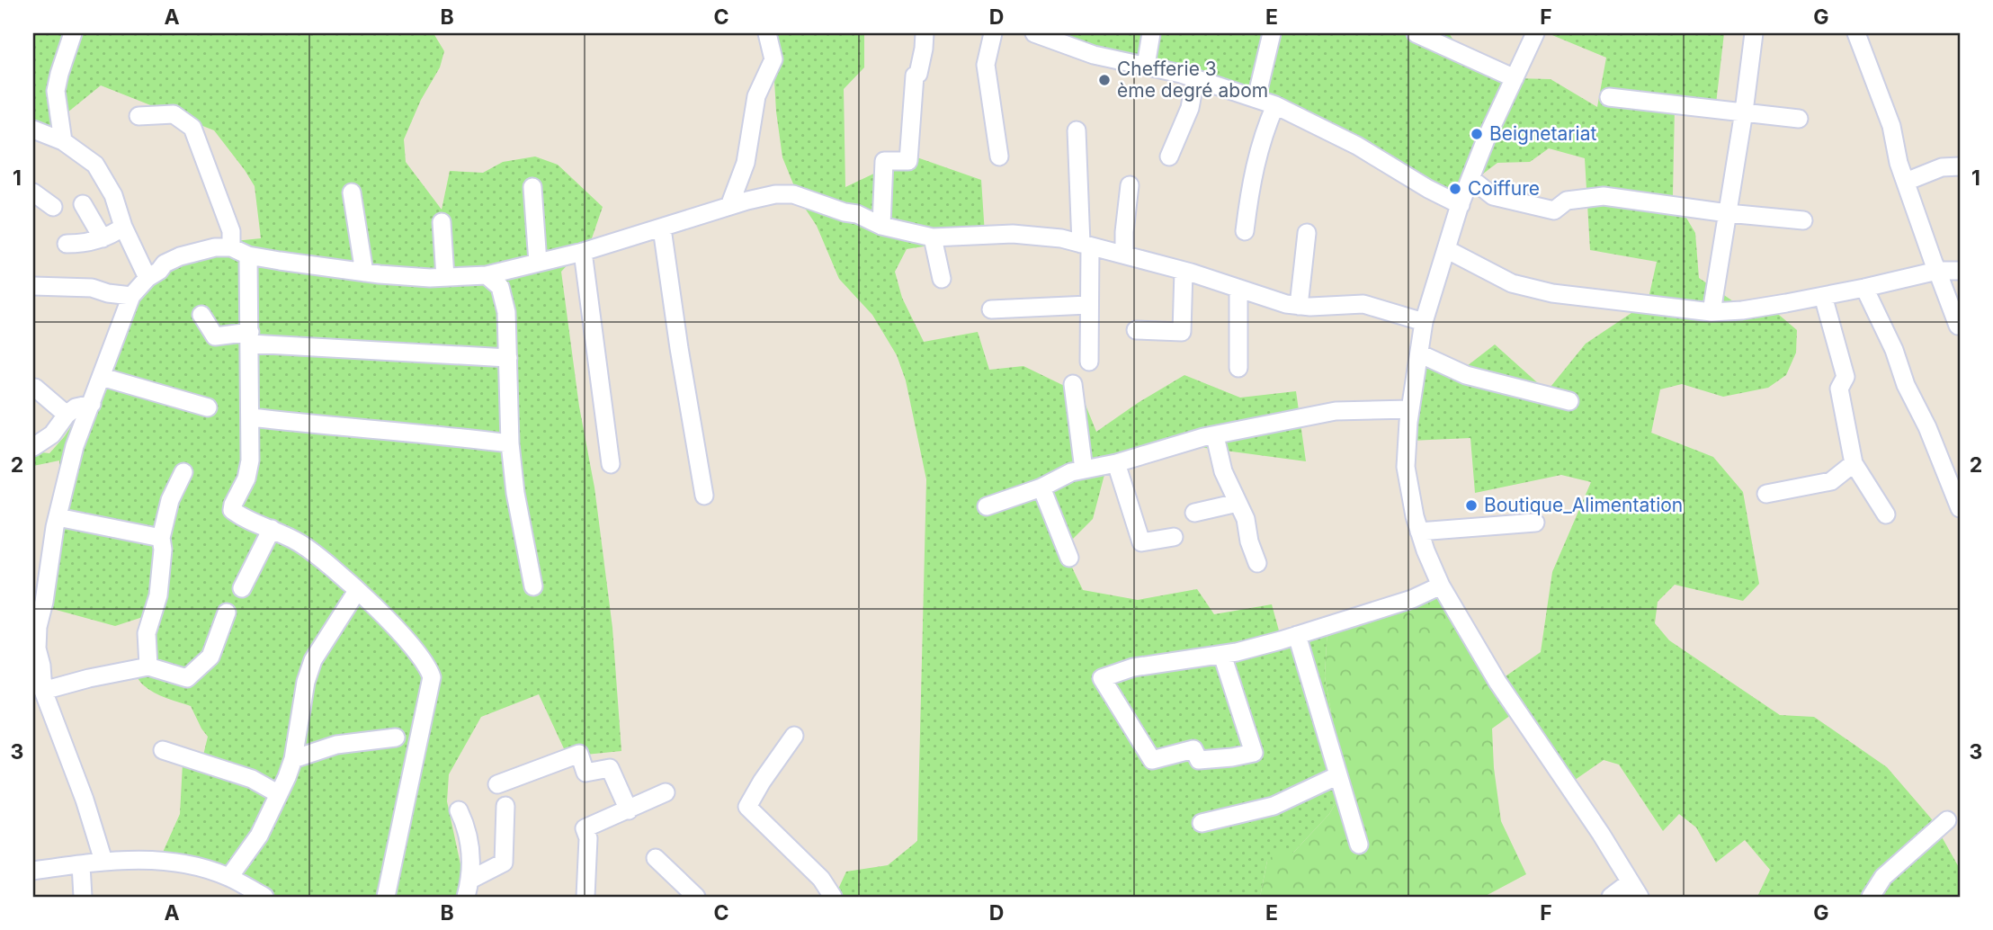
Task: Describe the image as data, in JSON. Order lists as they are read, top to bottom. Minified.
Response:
{"places":["Chefferie 3 ème degré abom","Beignetariat","Coiffure","Boutique_Alimentation"],"grid":{"columns":["A","B","C","D","E","F","G"],"rows":["1","2","3"]}}
